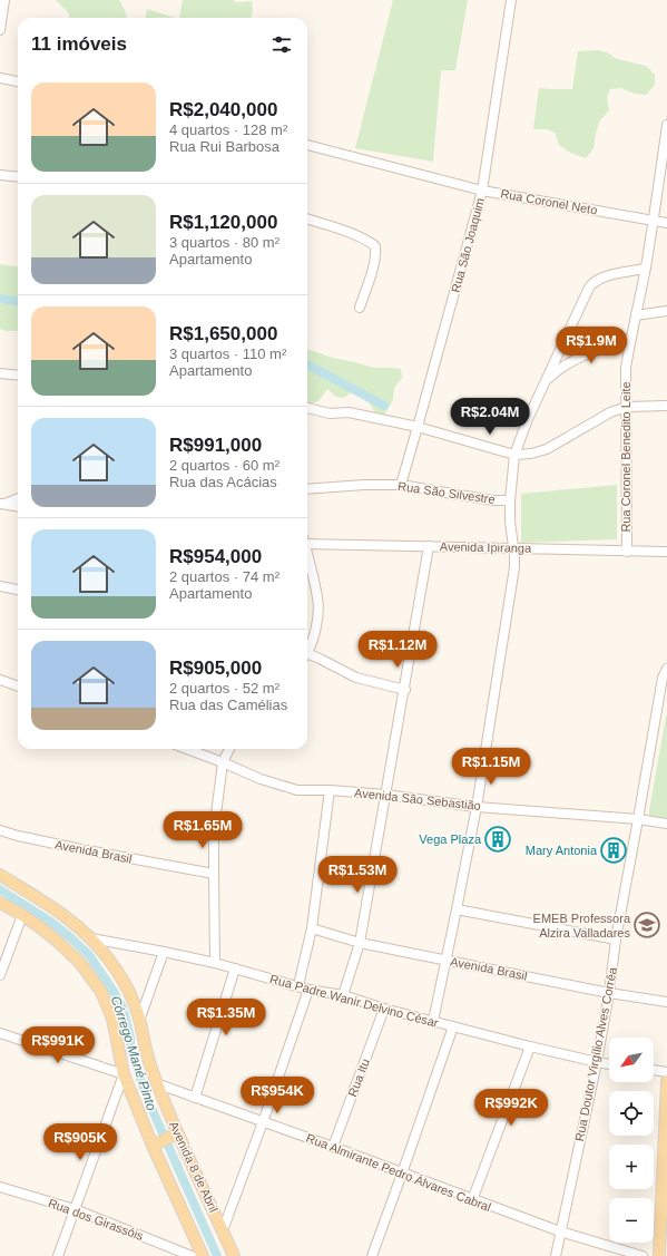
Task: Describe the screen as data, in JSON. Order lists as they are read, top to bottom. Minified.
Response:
{"streets":{"main road":["Avenida 8 de Abril"],"street":["Rua Coronel Neto","Rua São Joaquim","Rua Coronel Benedito Leite","Rua São Silvestre","Avenida Ipiranga","Avenida São Sebastião","Avenida Brasil","Rua Padre Wanir Delvino César","Rua Doutor Virgílio Alves Corrêa","Rua Itu","Rua Almirante Pedro Álvares Cabral","Rua dos Girassóis"]},"crossings":[["Rua Coronel Neto","Rua São Joaquim"],["Rua Coronel Neto","Rua Coronel Benedito Leite"],["Rua São Joaquim","Rua São Silvestre"],["Rua Coronel Benedito Leite","Avenida Ipiranga"],["Avenida São Sebastião","Rua Doutor Virgílio Alves Corrêa"],["Avenida Brasil","Rua Doutor Virgílio Alves Corrêa"],["Rua Padre Wanir Delvino César","Rua Doutor Virgílio Alves Corrêa"],["Rua Padre Wanir Delvino César","Rua Itu"],["Rua Padre Wanir Delvino César","Avenida 8 de Abril"],["Rua Doutor Virgílio Alves Corrêa","Rua Almirante Pedro Álvares Cabral"],["Rua Itu","Rua Almirante Pedro Álvares Cabral"],["Avenida 8 de Abril","Rua Almirante Pedro Álvares Cabral"]],"water":["Córrego Mané Pinto"],"places":{"building":["Vega Plaza","Mary Antonia"],"school or university":["EMEB Professora Alzira Valladares"]},"north":"bottom left","page":{"heading":"11 imóveis","list":[{"name":"R$2,040,000","note":"4 quartos · 128 m² · Rua Rui Barbosa"},{"name":"R$1,120,000","note":"3 quartos · 80 m² · Apartamento"},{"name":"R$1,650,000","note":"3 quartos · 110 m² · Apartamento"},{"name":"R$991,000","note":"2 quartos · 60 m² · Rua das Acácias"},{"name":"R$954,000","note":"2 quartos · 74 m² · Apartamento"},{"name":"R$905,000","note":"2 quartos · 52 m² · Rua das Camélias"}],"price":["R$1.9M","R$2.04M","R$1.12M","R$1.15M","R$1.65M","R$1.53M","R$1.35M","R$991K","R$954K","R$992K","R$905K"],"map_buttons":["+","−"]}}
